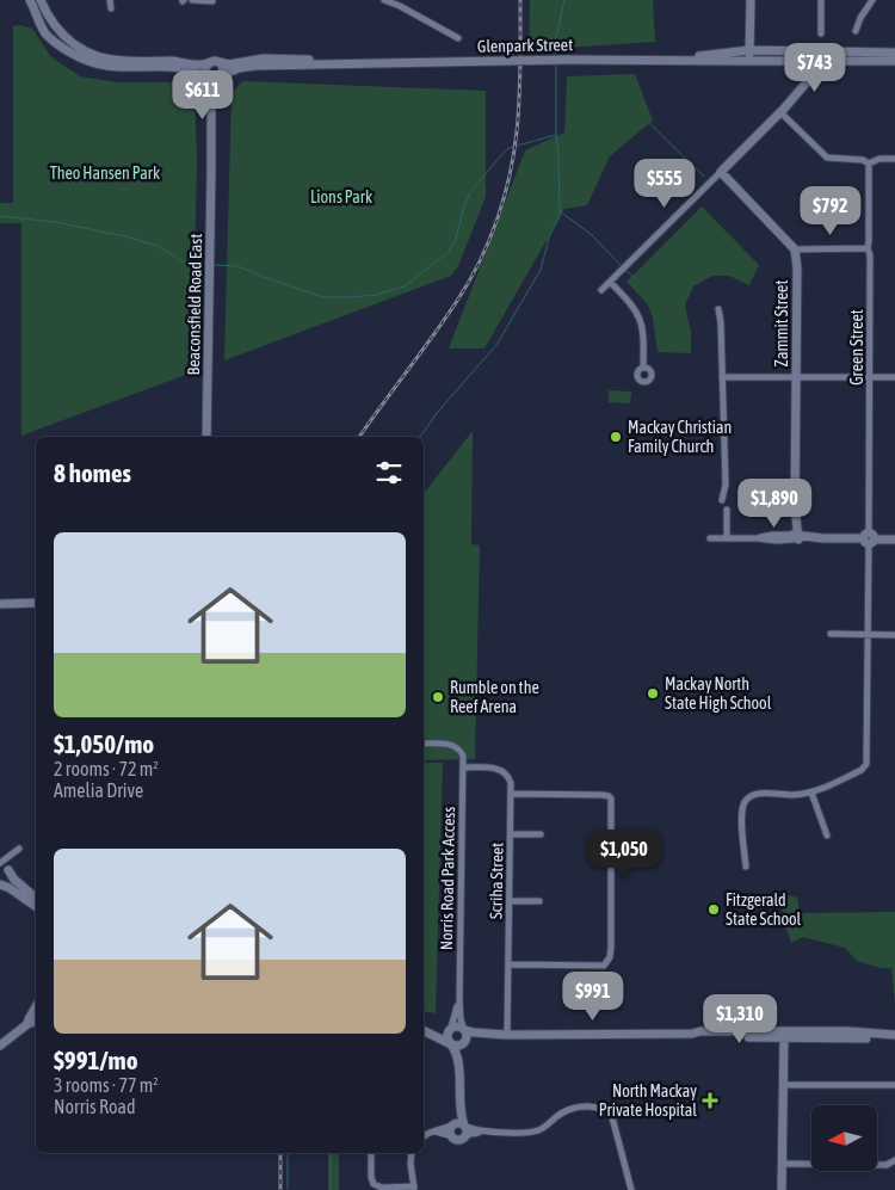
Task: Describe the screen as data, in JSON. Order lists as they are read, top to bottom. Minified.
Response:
{"streets":{"street":["Glenpark Street","Beaconsfield Road East","Zammit Street","Green Street","Norris Road Park Access","Scriha Street"]},"crossings":[["Glenpark Street","Beaconsfield Road East"],["Norris Road Park Access","Scriha Street"]],"parks":["Theo Hansen Park","Lions Park"],"places":{"other":["Mackay Christian Family Church","Mackay North State High School","Rumble on the Reef Arena","Fitzgerald State School"],"health":["North Mackay Private Hospital"]},"north":"left","page":{"price":["$743","$611","$555","$792","$1,890","$1,050","$991","$1,310"],"heading":"8 homes","list":[{"name":"$1,050/mo","note":"2 rooms · 72 m² · Amelia Drive"},{"name":"$991/mo","note":"3 rooms · 77 m² · Norris Road"}]}}
